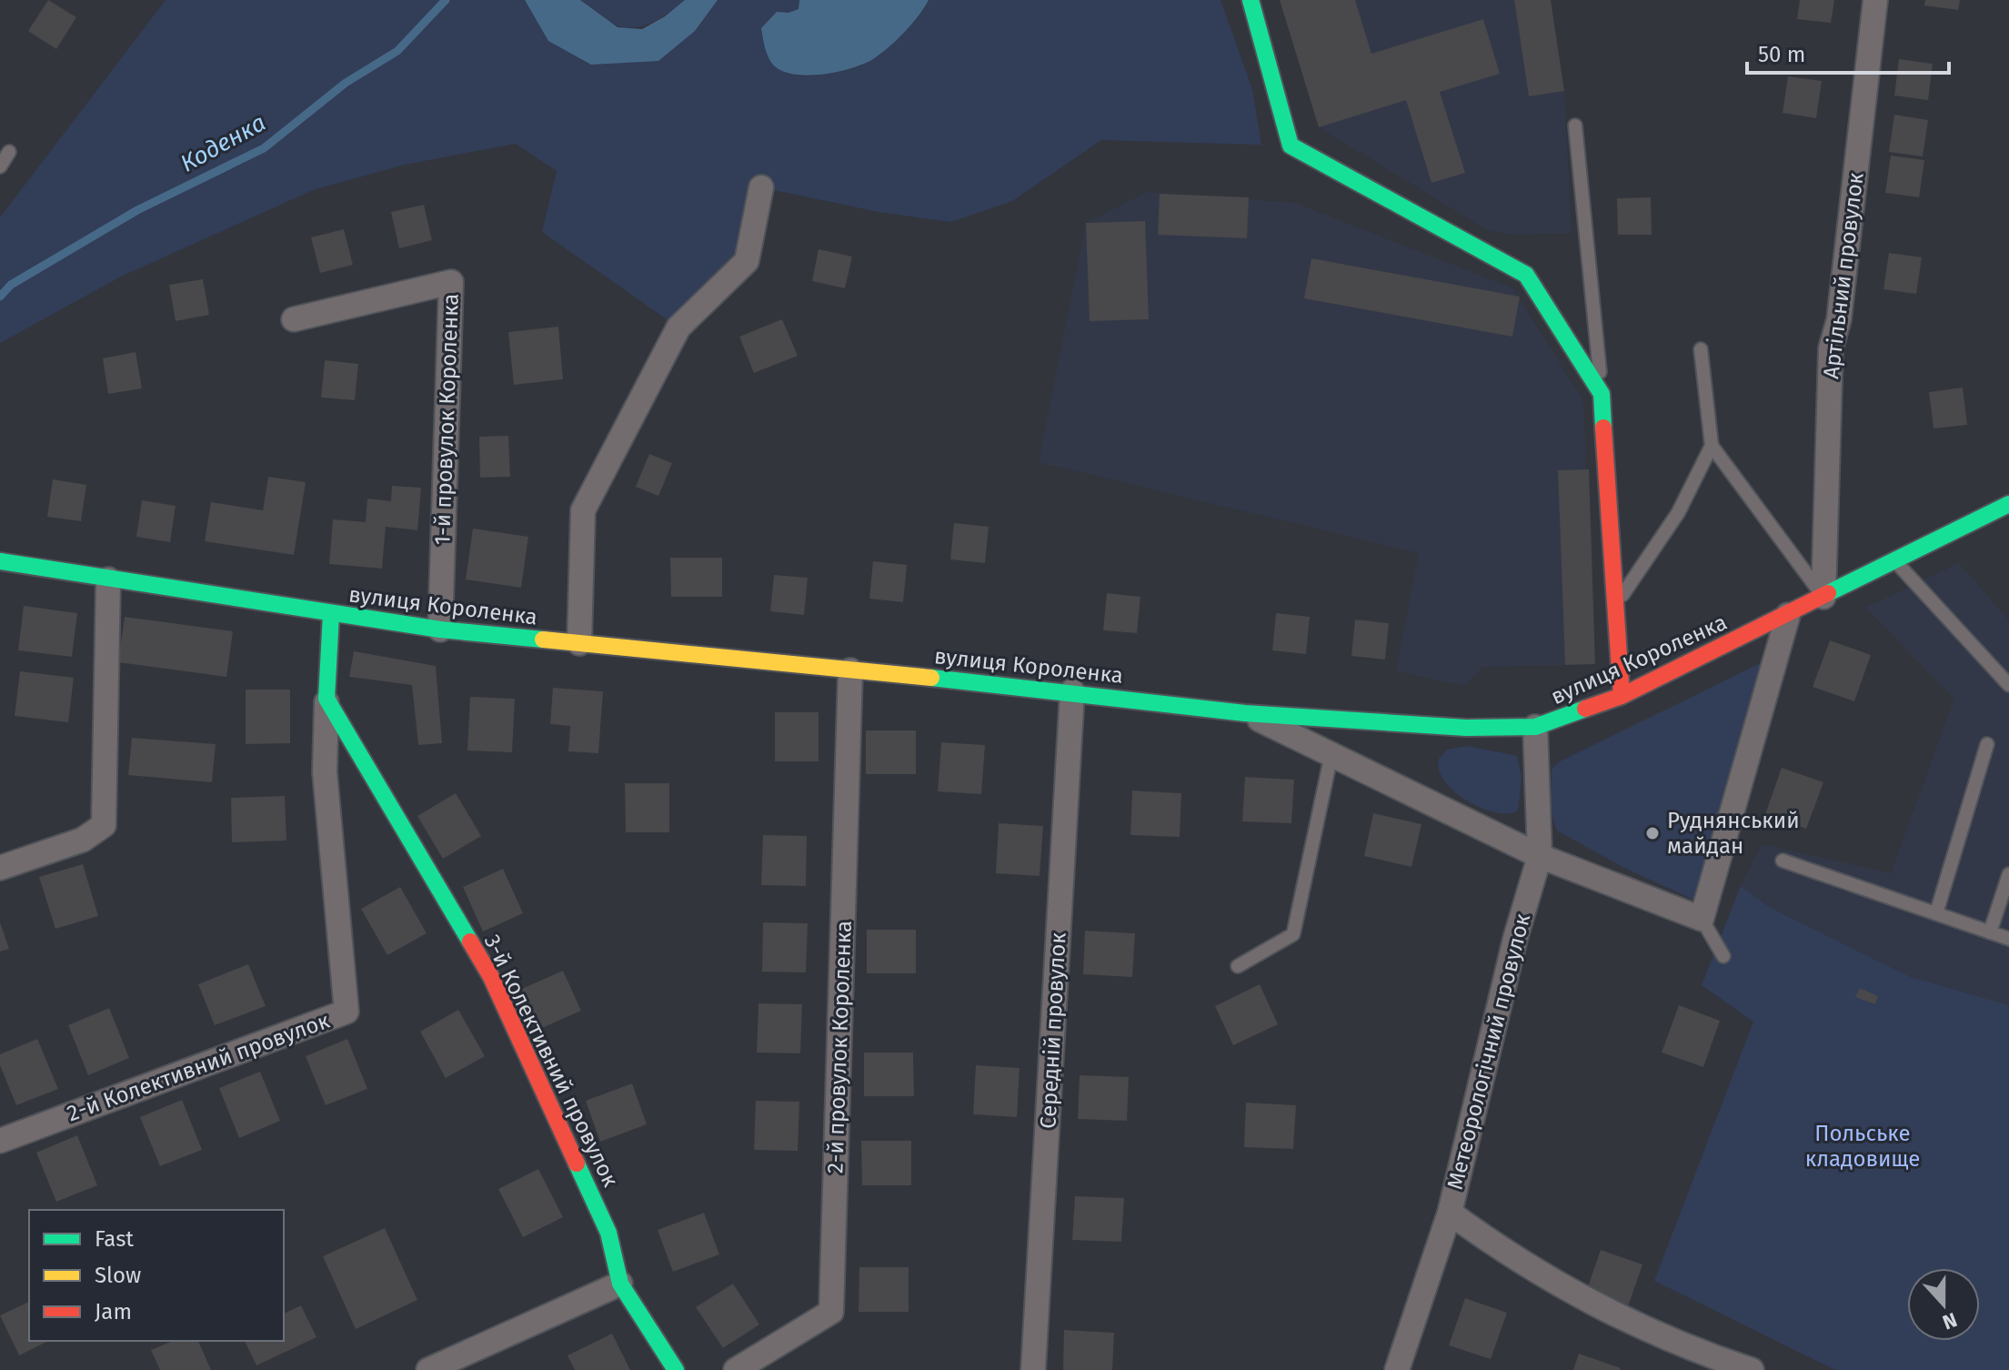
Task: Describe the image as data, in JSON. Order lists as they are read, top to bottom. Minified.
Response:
{"streets":{"street":["Артільний провулок","1-й провулок Короленка","вулиця Короленка","Середній провулок","2-й провулок Короленка","Метеорологічний провулок","3-й Колективний провулок","2-й Колективний провулок"]},"crossings":[["Артільний провулок","вулиця Короленка"],["1-й провулок Короленка","вулиця Короленка"],["вулиця Короленка","Середній провулок"],["вулиця Короленка","2-й провулок Короленка"],["вулиця Короленка","Метеорологічний провулок"],["3-й Колективний провулок","2-й Колективний провулок"]],"water":["Коденка"],"parks":["Польське кладовище"],"places":["Руднянський майдан"],"legend":["Fast","Slow","Jam"],"scale_bar":"50 m","north":"bottom"}
